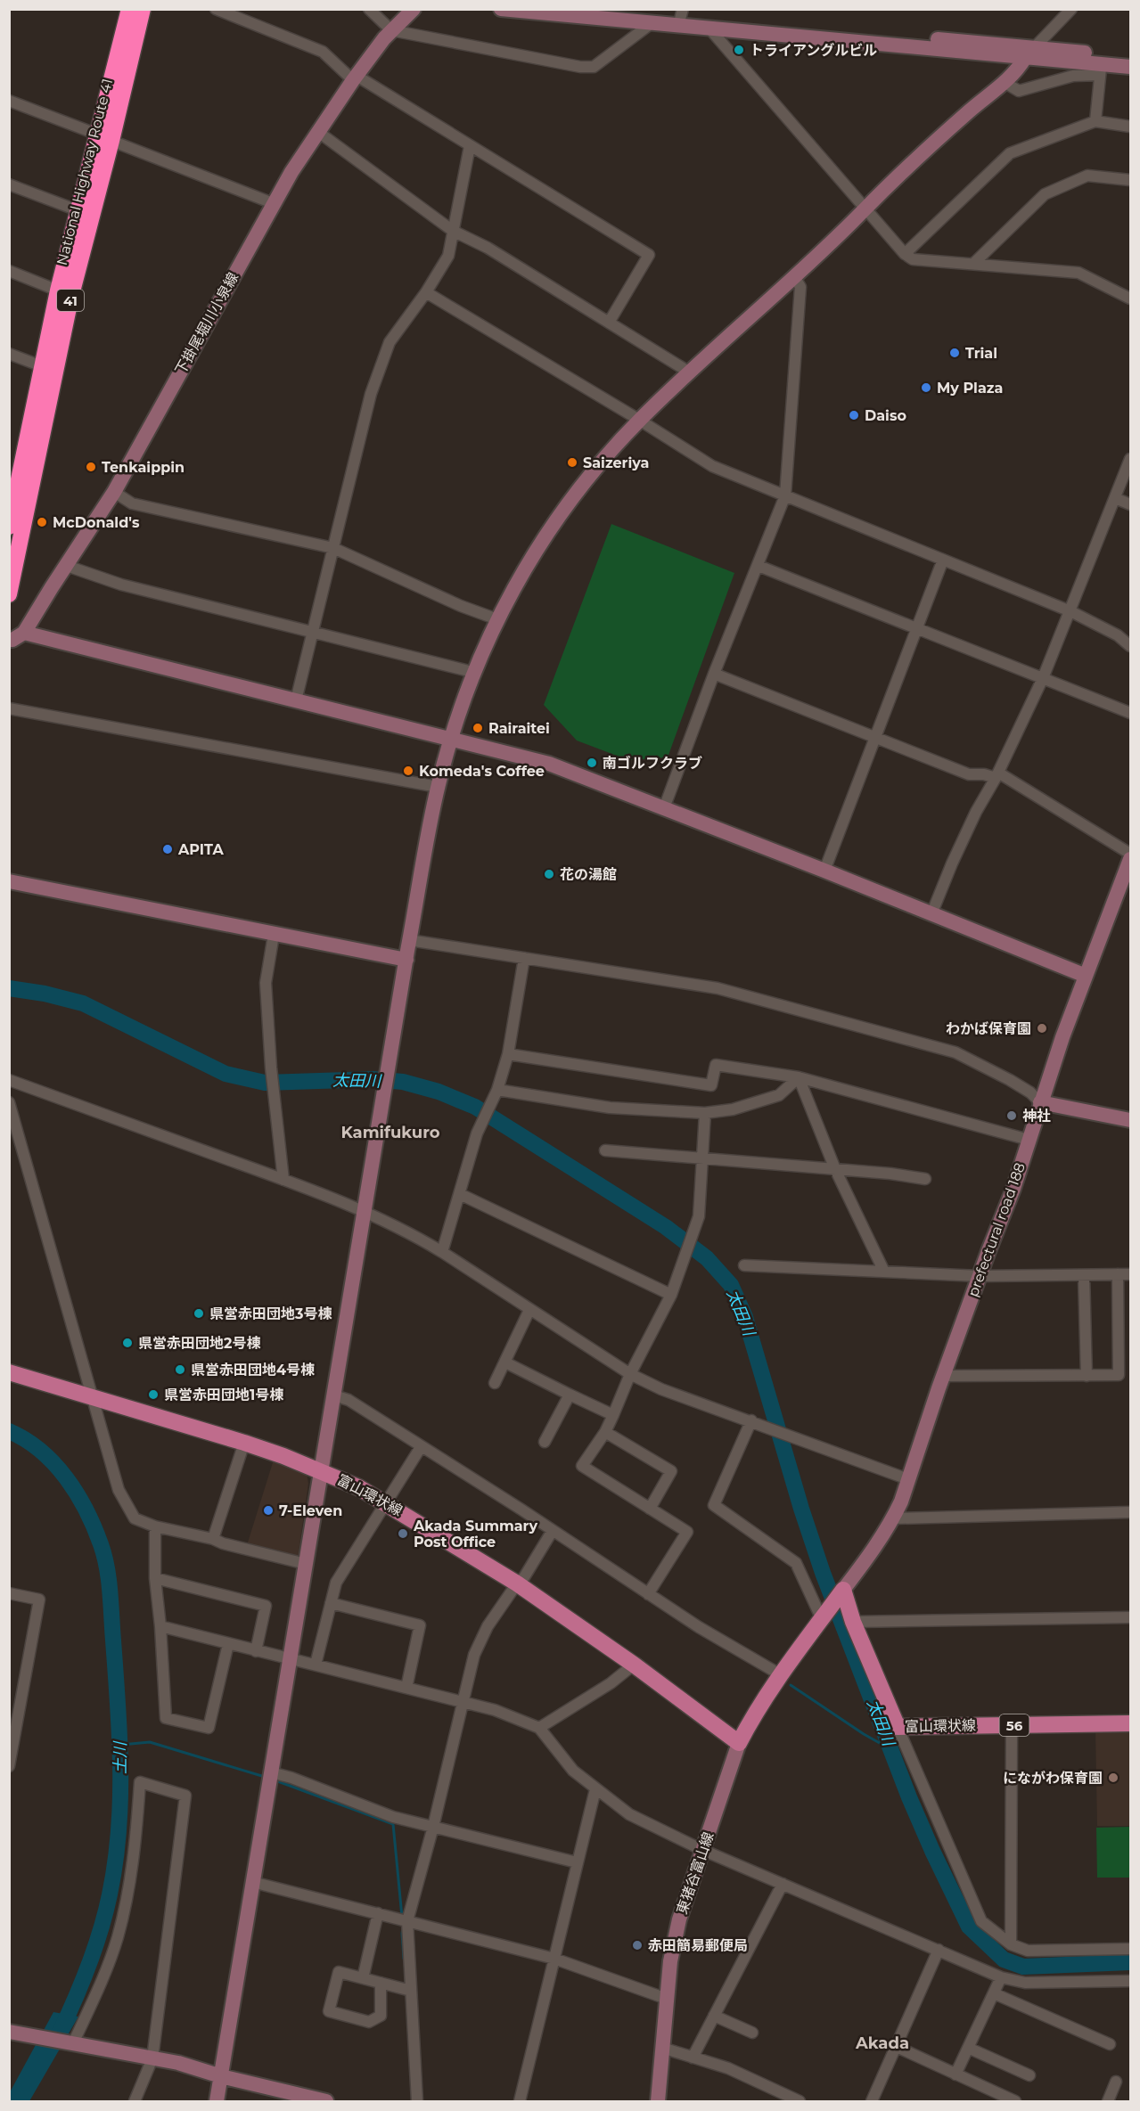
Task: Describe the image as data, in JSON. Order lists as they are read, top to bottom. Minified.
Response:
{"streets":{"highway":["National Highway Route 41","41"],"main road":["富山環状線","56"],"street":["下掛尾堀川小泉線","prefectural road 188","東猪谷富山線"]},"crossings":[["prefectural road 188","富山環状線"],["富山環状線","東猪谷富山線"]],"districts":["Kamifukuro","Akada"],"water":["太田川","土川"],"places":["トライアングルビル","Trial","My Plaza","Daiso","Saizeriya","Tenkaippin","McDonald's","Rairaitei","南ゴルフクラブ","Komeda's Coffee","APITA","花の湯館","わかば保育園","神社","県営赤田団地3号棟","県営赤田団地2号棟","県営赤田団地4号棟","県営赤田団地1号棟","7-Eleven","Akada Summary Post Office","にながわ保育園","赤田簡易郵便局"]}
